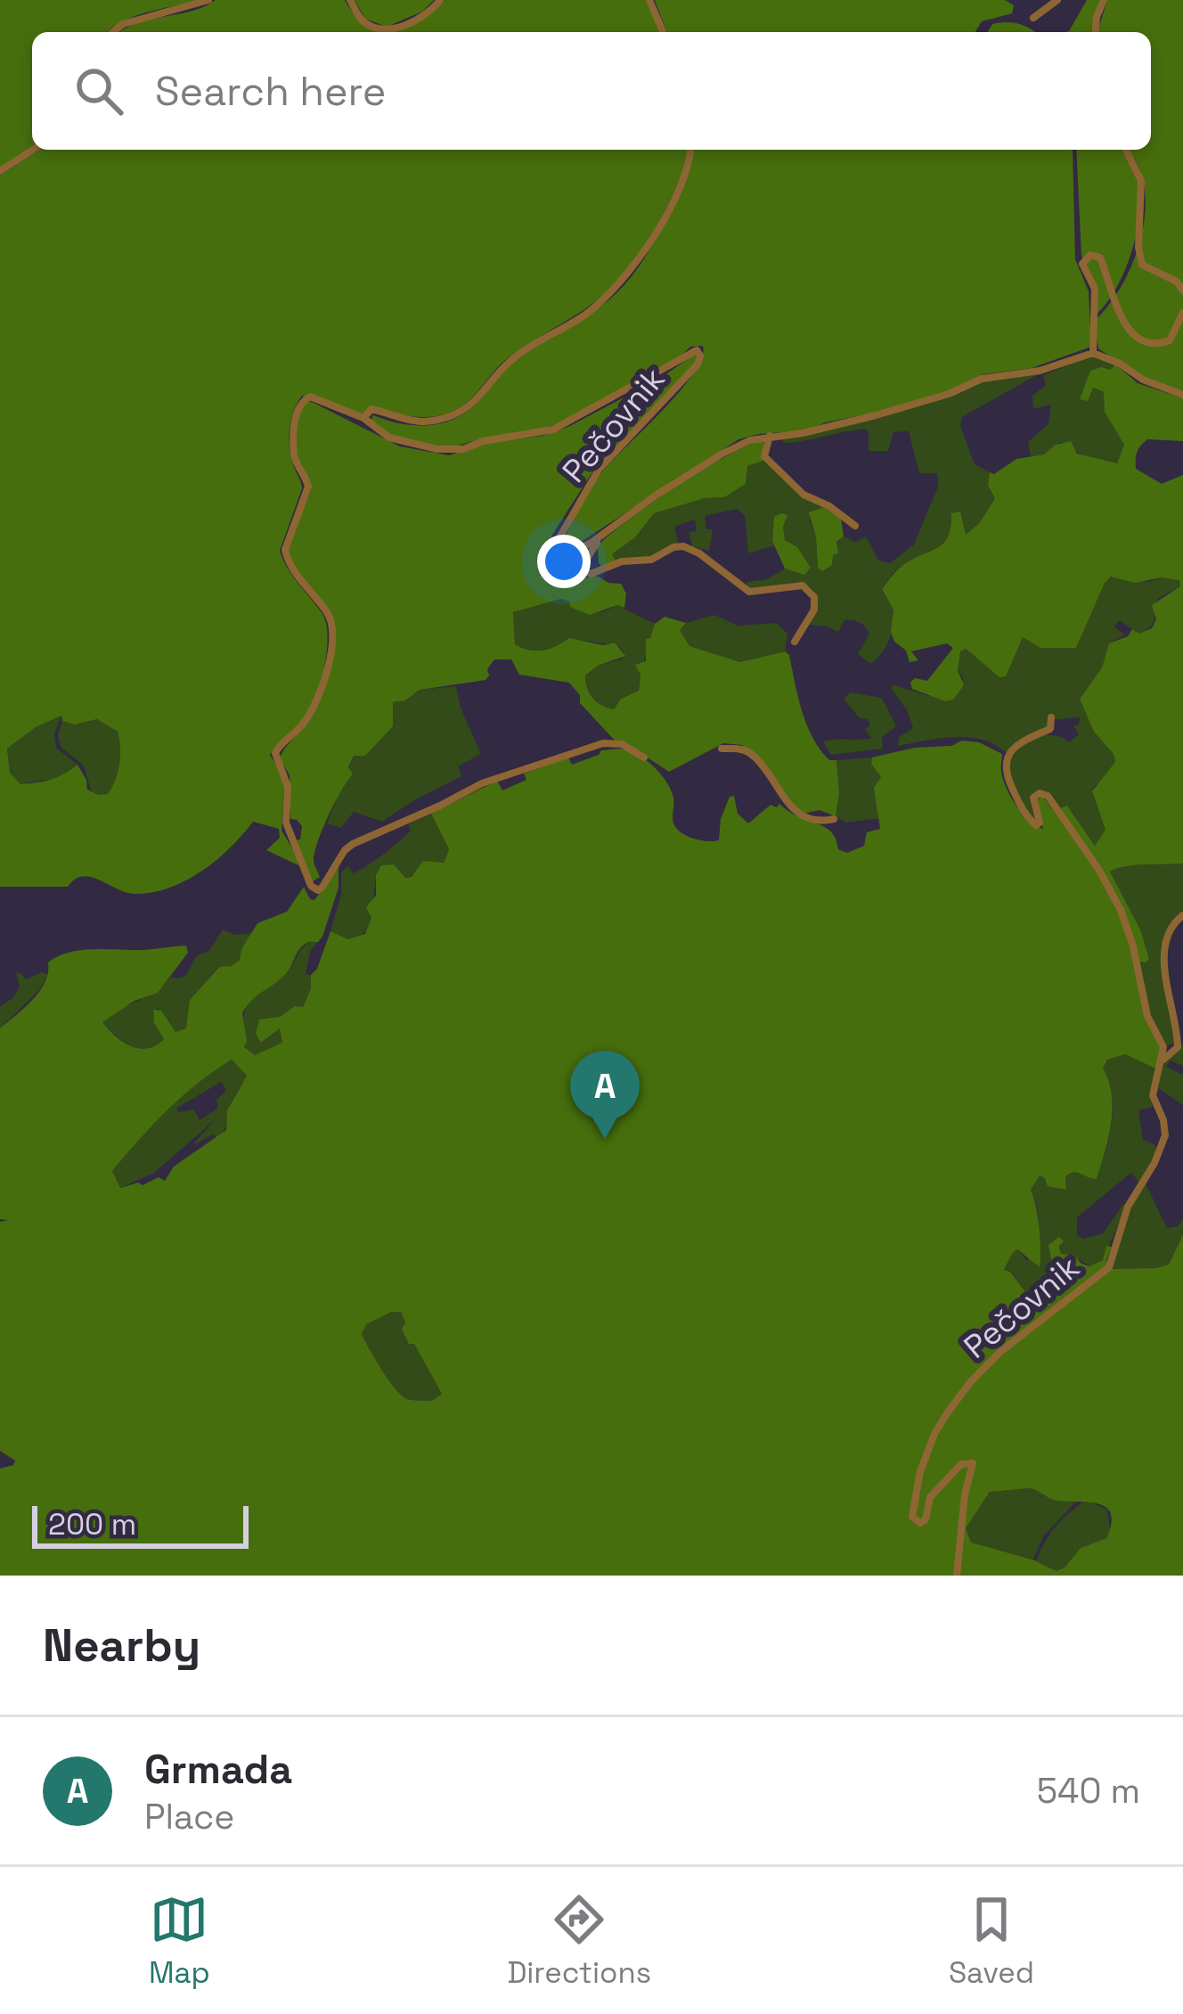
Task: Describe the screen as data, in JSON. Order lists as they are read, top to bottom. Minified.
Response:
{"streets":{"street":["Pečovnik"]},"scale_bar":"200 m","page":{"search":"Search here","pins":"A","scale":"200 m","heading":"Nearby","list":[{"mark":"A","name":"Grmada","note":"Place","value":"540 m"}],"nav":["Map","Directions","Saved"]}}
